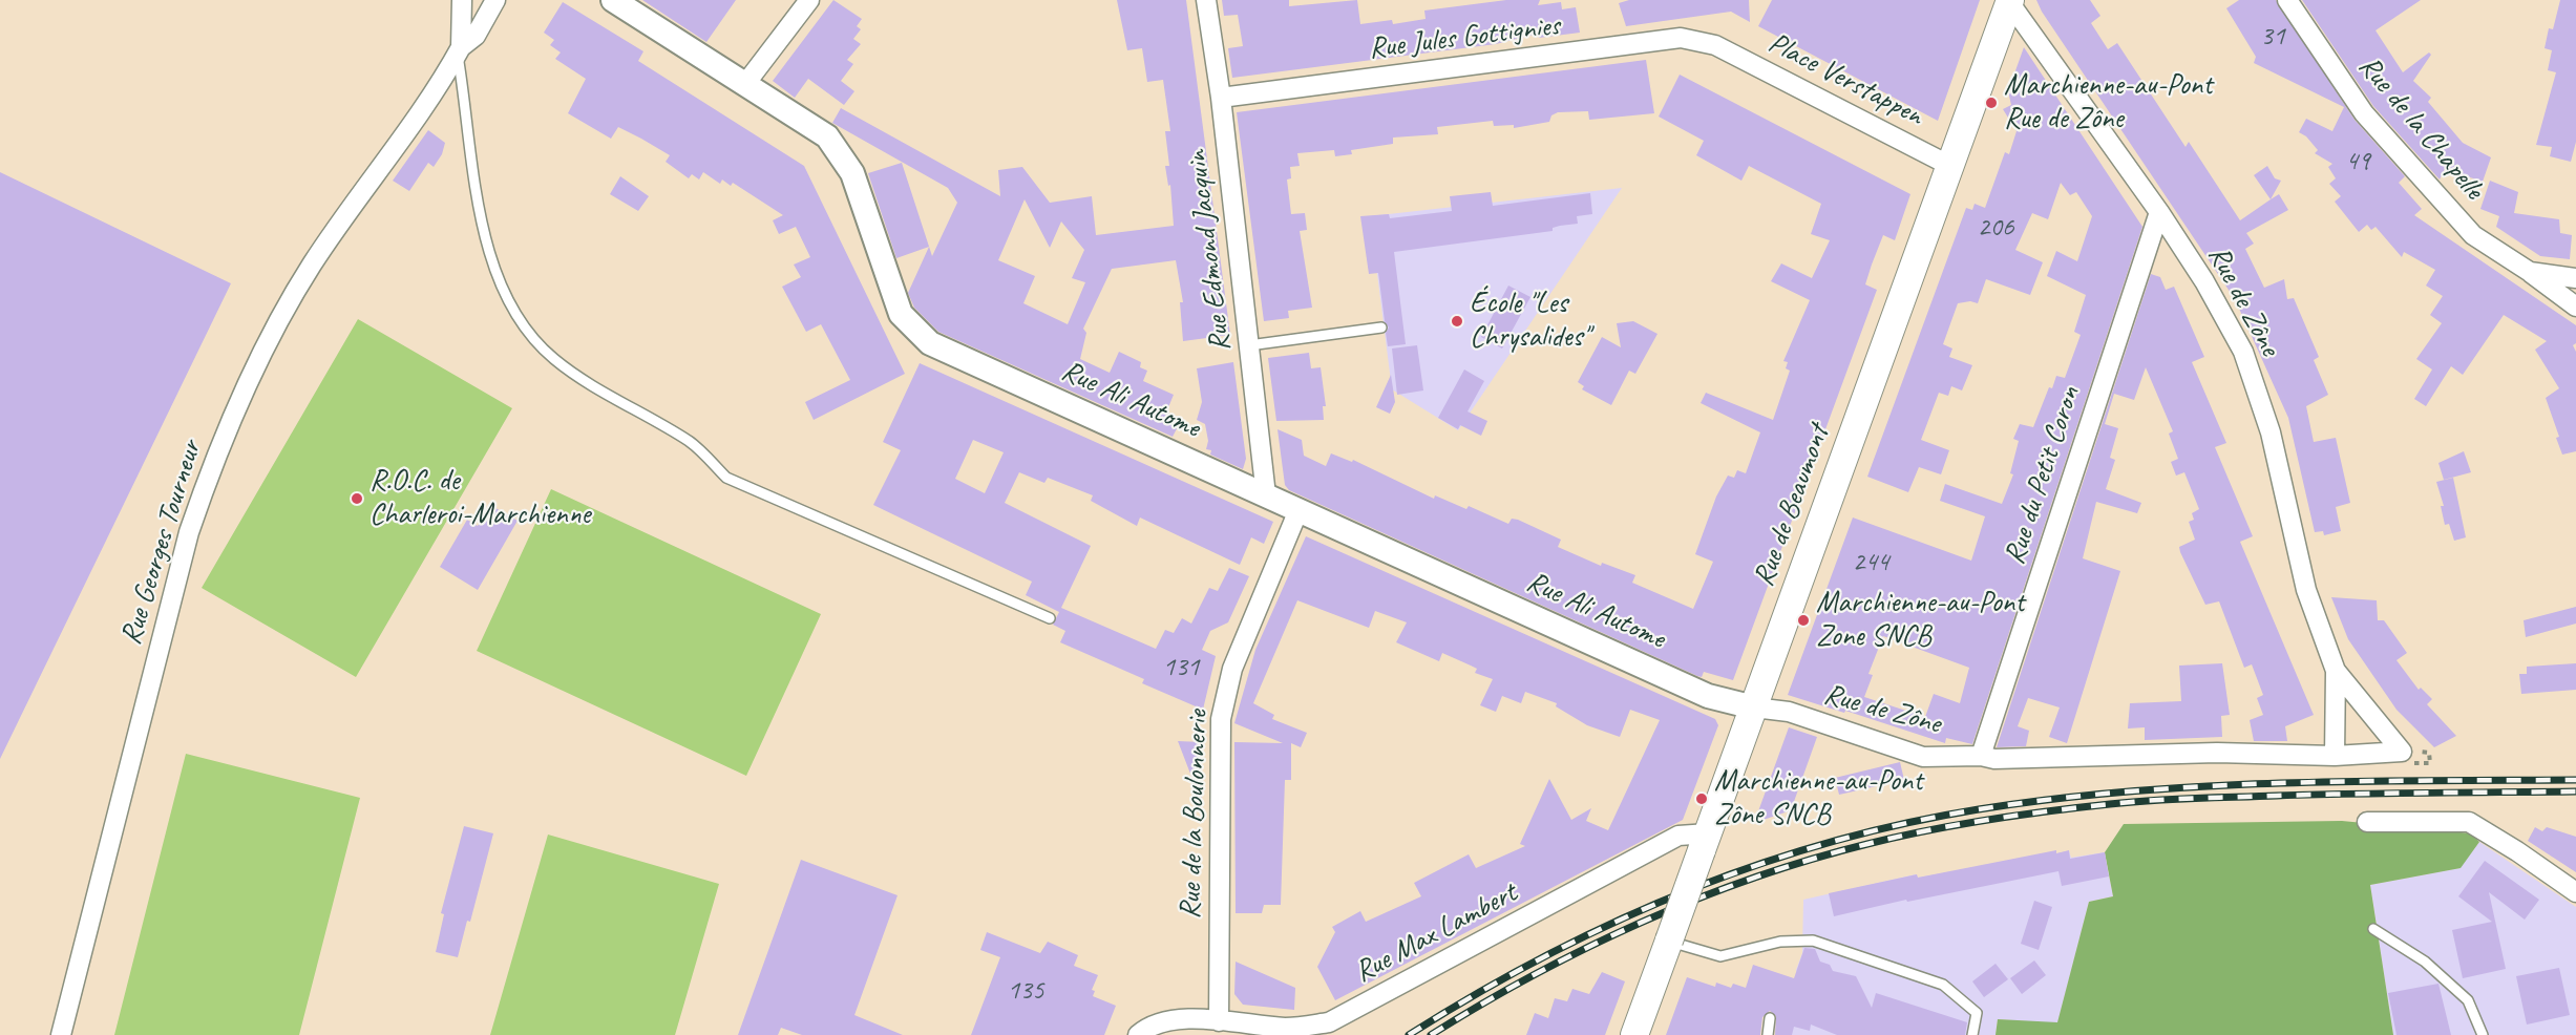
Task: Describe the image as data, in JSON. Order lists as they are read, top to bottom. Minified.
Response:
{"streets":{"main road":["Rue de Beaumont"],"street":["Rue Jules Gottignies","Place Verstappen","Rue de la Chapelle","Rue Edmond Jacquin","Rue de Zône","Rue Ali Autome","Rue du Petit Coron","Rue Georges Tourneur","Rue de la Boulonnerie","Rue Max Lambert"]},"crossings":[["Rue Jules Gottignies","Place Verstappen"],["Rue Jules Gottignies","Rue Edmond Jacquin"],["Place Verstappen","Rue de Beaumont"],["Rue Edmond Jacquin","Rue Ali Autome"],["Rue de Zône","Rue Ali Autome"],["Rue de Zône","Rue du Petit Coron"],["Rue de Zône","Rue de Beaumont"],["Rue Ali Autome","Rue de Beaumont"],["Rue Ali Autome","Rue de la Boulonnerie"],["Rue de Beaumont","Rue Max Lambert"],["Rue de la Boulonnerie","Rue Max Lambert"]],"places":["Marchienne-au-Pont Rue de Zône","École \"Les Chrysalides\"","R.O.C. de Charleroi-Marchienne","Marchienne-au-Pont Zone SNCB","Marchienne-au-Pont Zône SNCB"],"house_numbers":["31","49","206","244","131","135"]}
